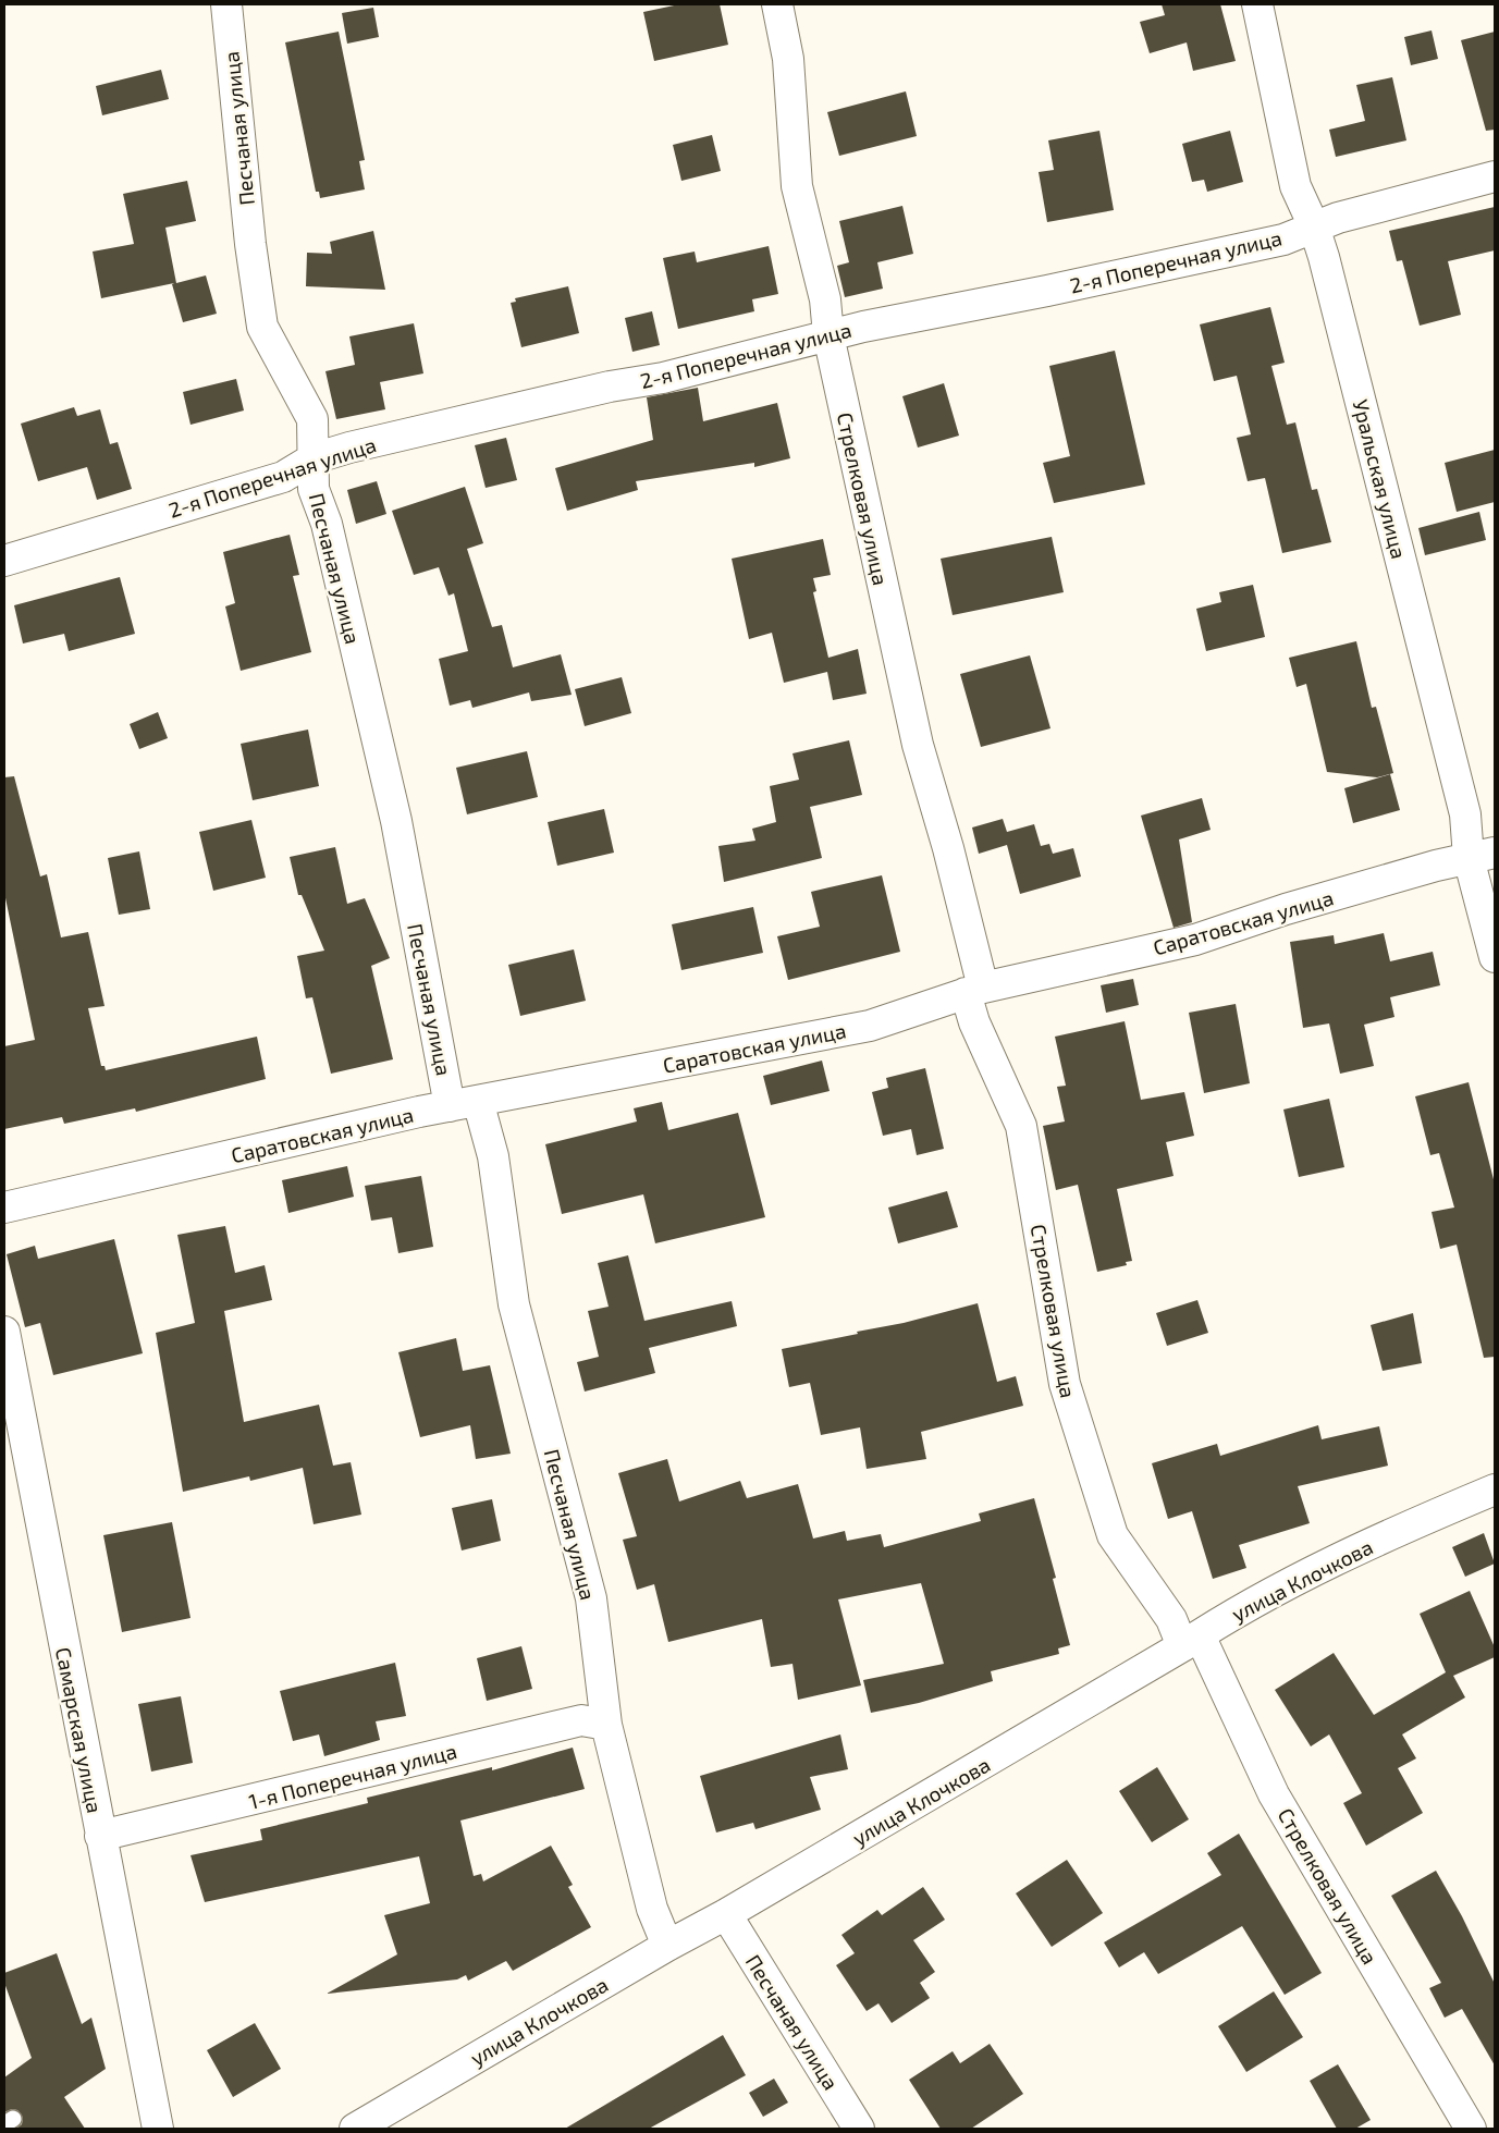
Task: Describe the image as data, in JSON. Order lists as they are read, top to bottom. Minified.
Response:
{"streets":{"street":["Песчаная улица","2-я Поперечная улица","Уральская улица","Стрелковая улица","Саратовская улица","улица Клочкова","Самарская улица","1-я Поперечная улица"]},"crossings":[["Песчаная улица","2-я Поперечная улица"],["Песчаная улица","Саратовская улица"],["Песчаная улица","улица Клочкова"],["Песчаная улица","1-я Поперечная улица"],["2-я Поперечная улица","Уральская улица"],["2-я Поперечная улица","Стрелковая улица"],["Уральская улица","Саратовская улица"],["Стрелковая улица","Саратовская улица"],["Стрелковая улица","улица Клочкова"],["Самарская улица","1-я Поперечная улица"]]}
